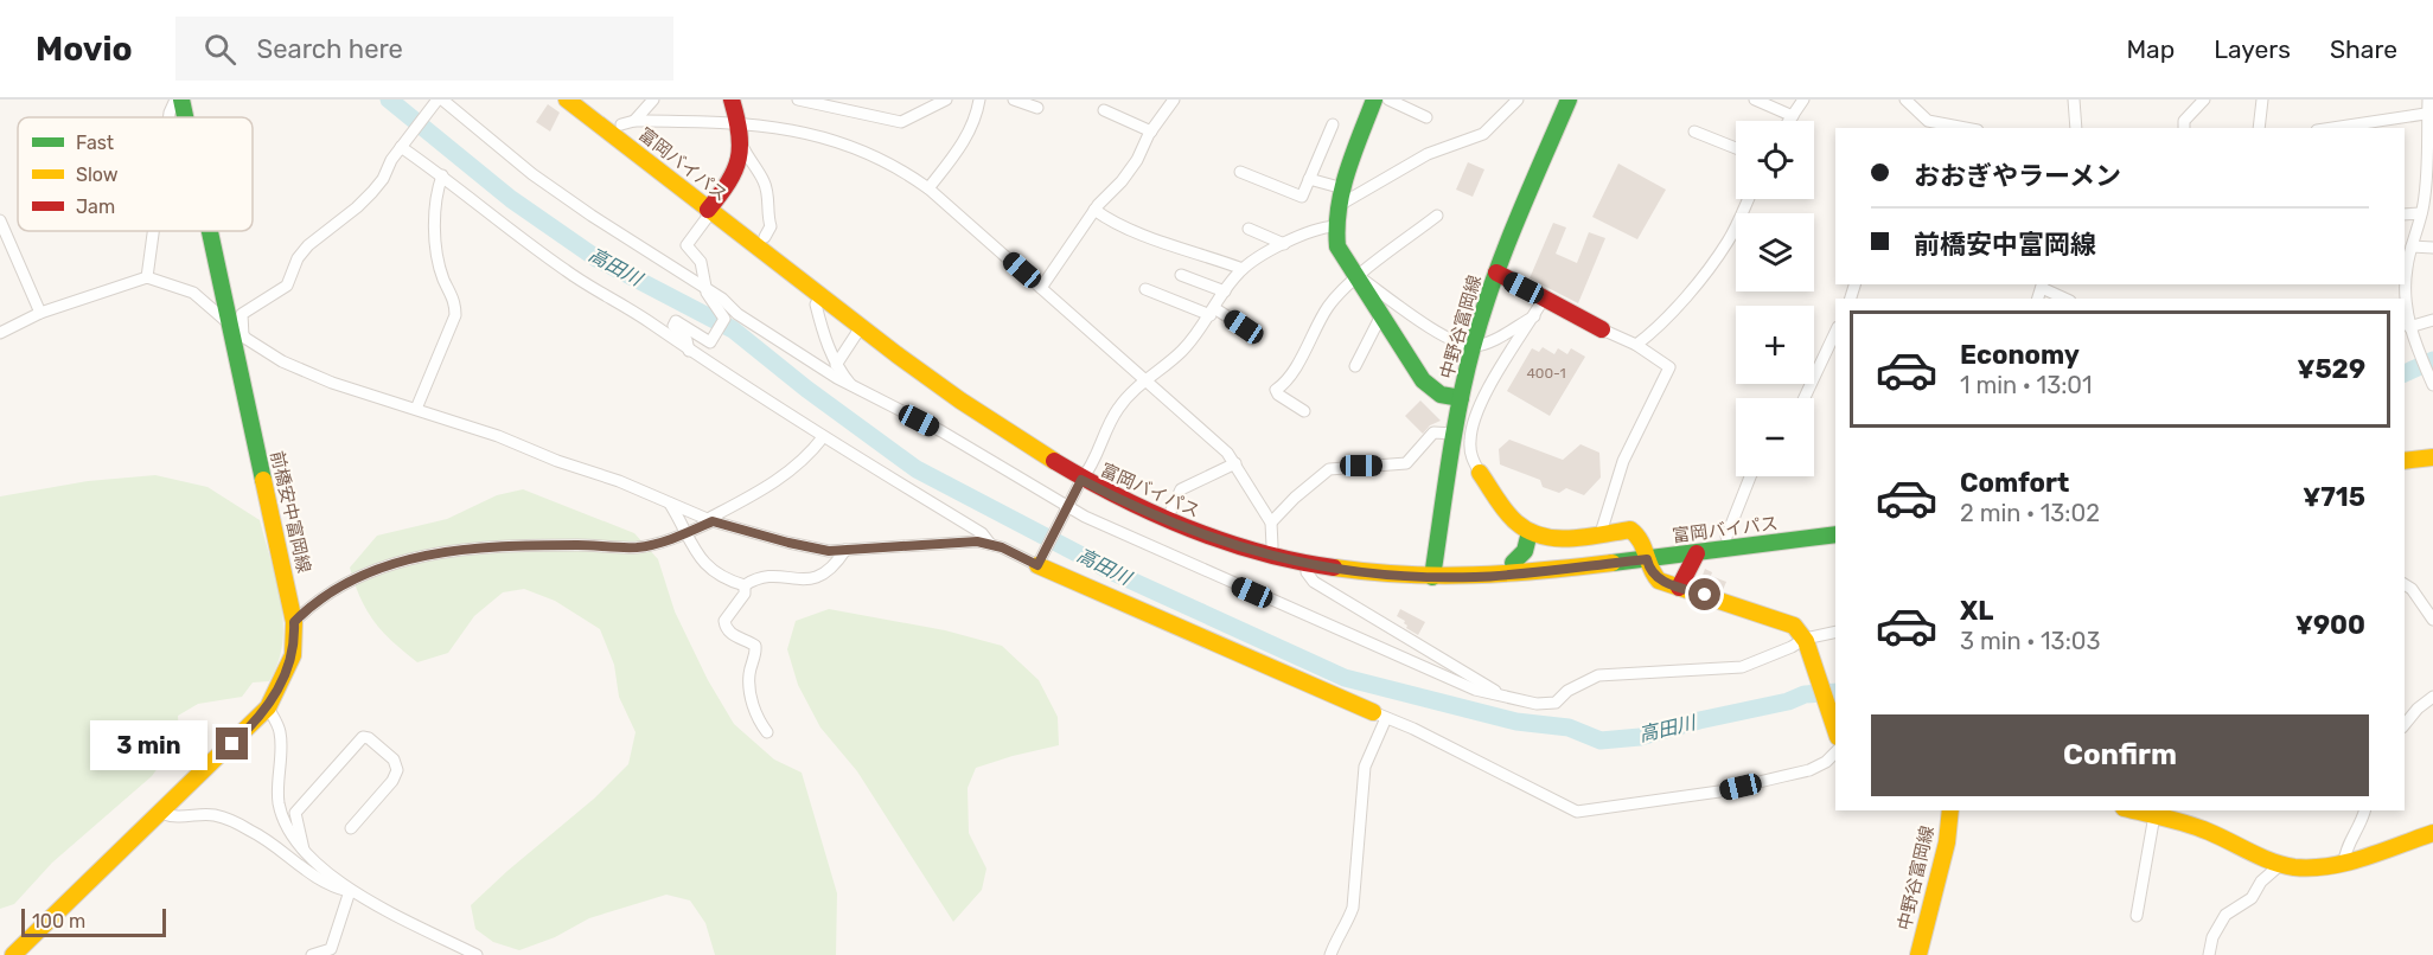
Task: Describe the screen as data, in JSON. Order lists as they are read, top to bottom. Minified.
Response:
{"streets":{"main road":["富岡バイパス","中野谷富岡線","前橋安中富岡線"]},"crossings":[["富岡バイパス","中野谷富岡線"]],"water":["高田川"],"house_numbers":["400-1"],"legend":["Fast","Slow","Jam"],"scale_bar":"100 m","page":{"header":"Movio","search":"Search here","nav":["Map","Layers","Share"],"map_buttons":["+","−"],"banner":["おおぎやラーメン","前橋安中富岡線"],"list":[{"name":"Economy","note":"1 min · 13:01","value":"¥529"},{"name":"Comfort","note":"2 min · 13:02","value":"¥715"},{"name":"XL","note":"3 min · 13:03","value":"¥900"}],"buttons":"Confirm","bubble":"3 min","scale":"100 m"}}
